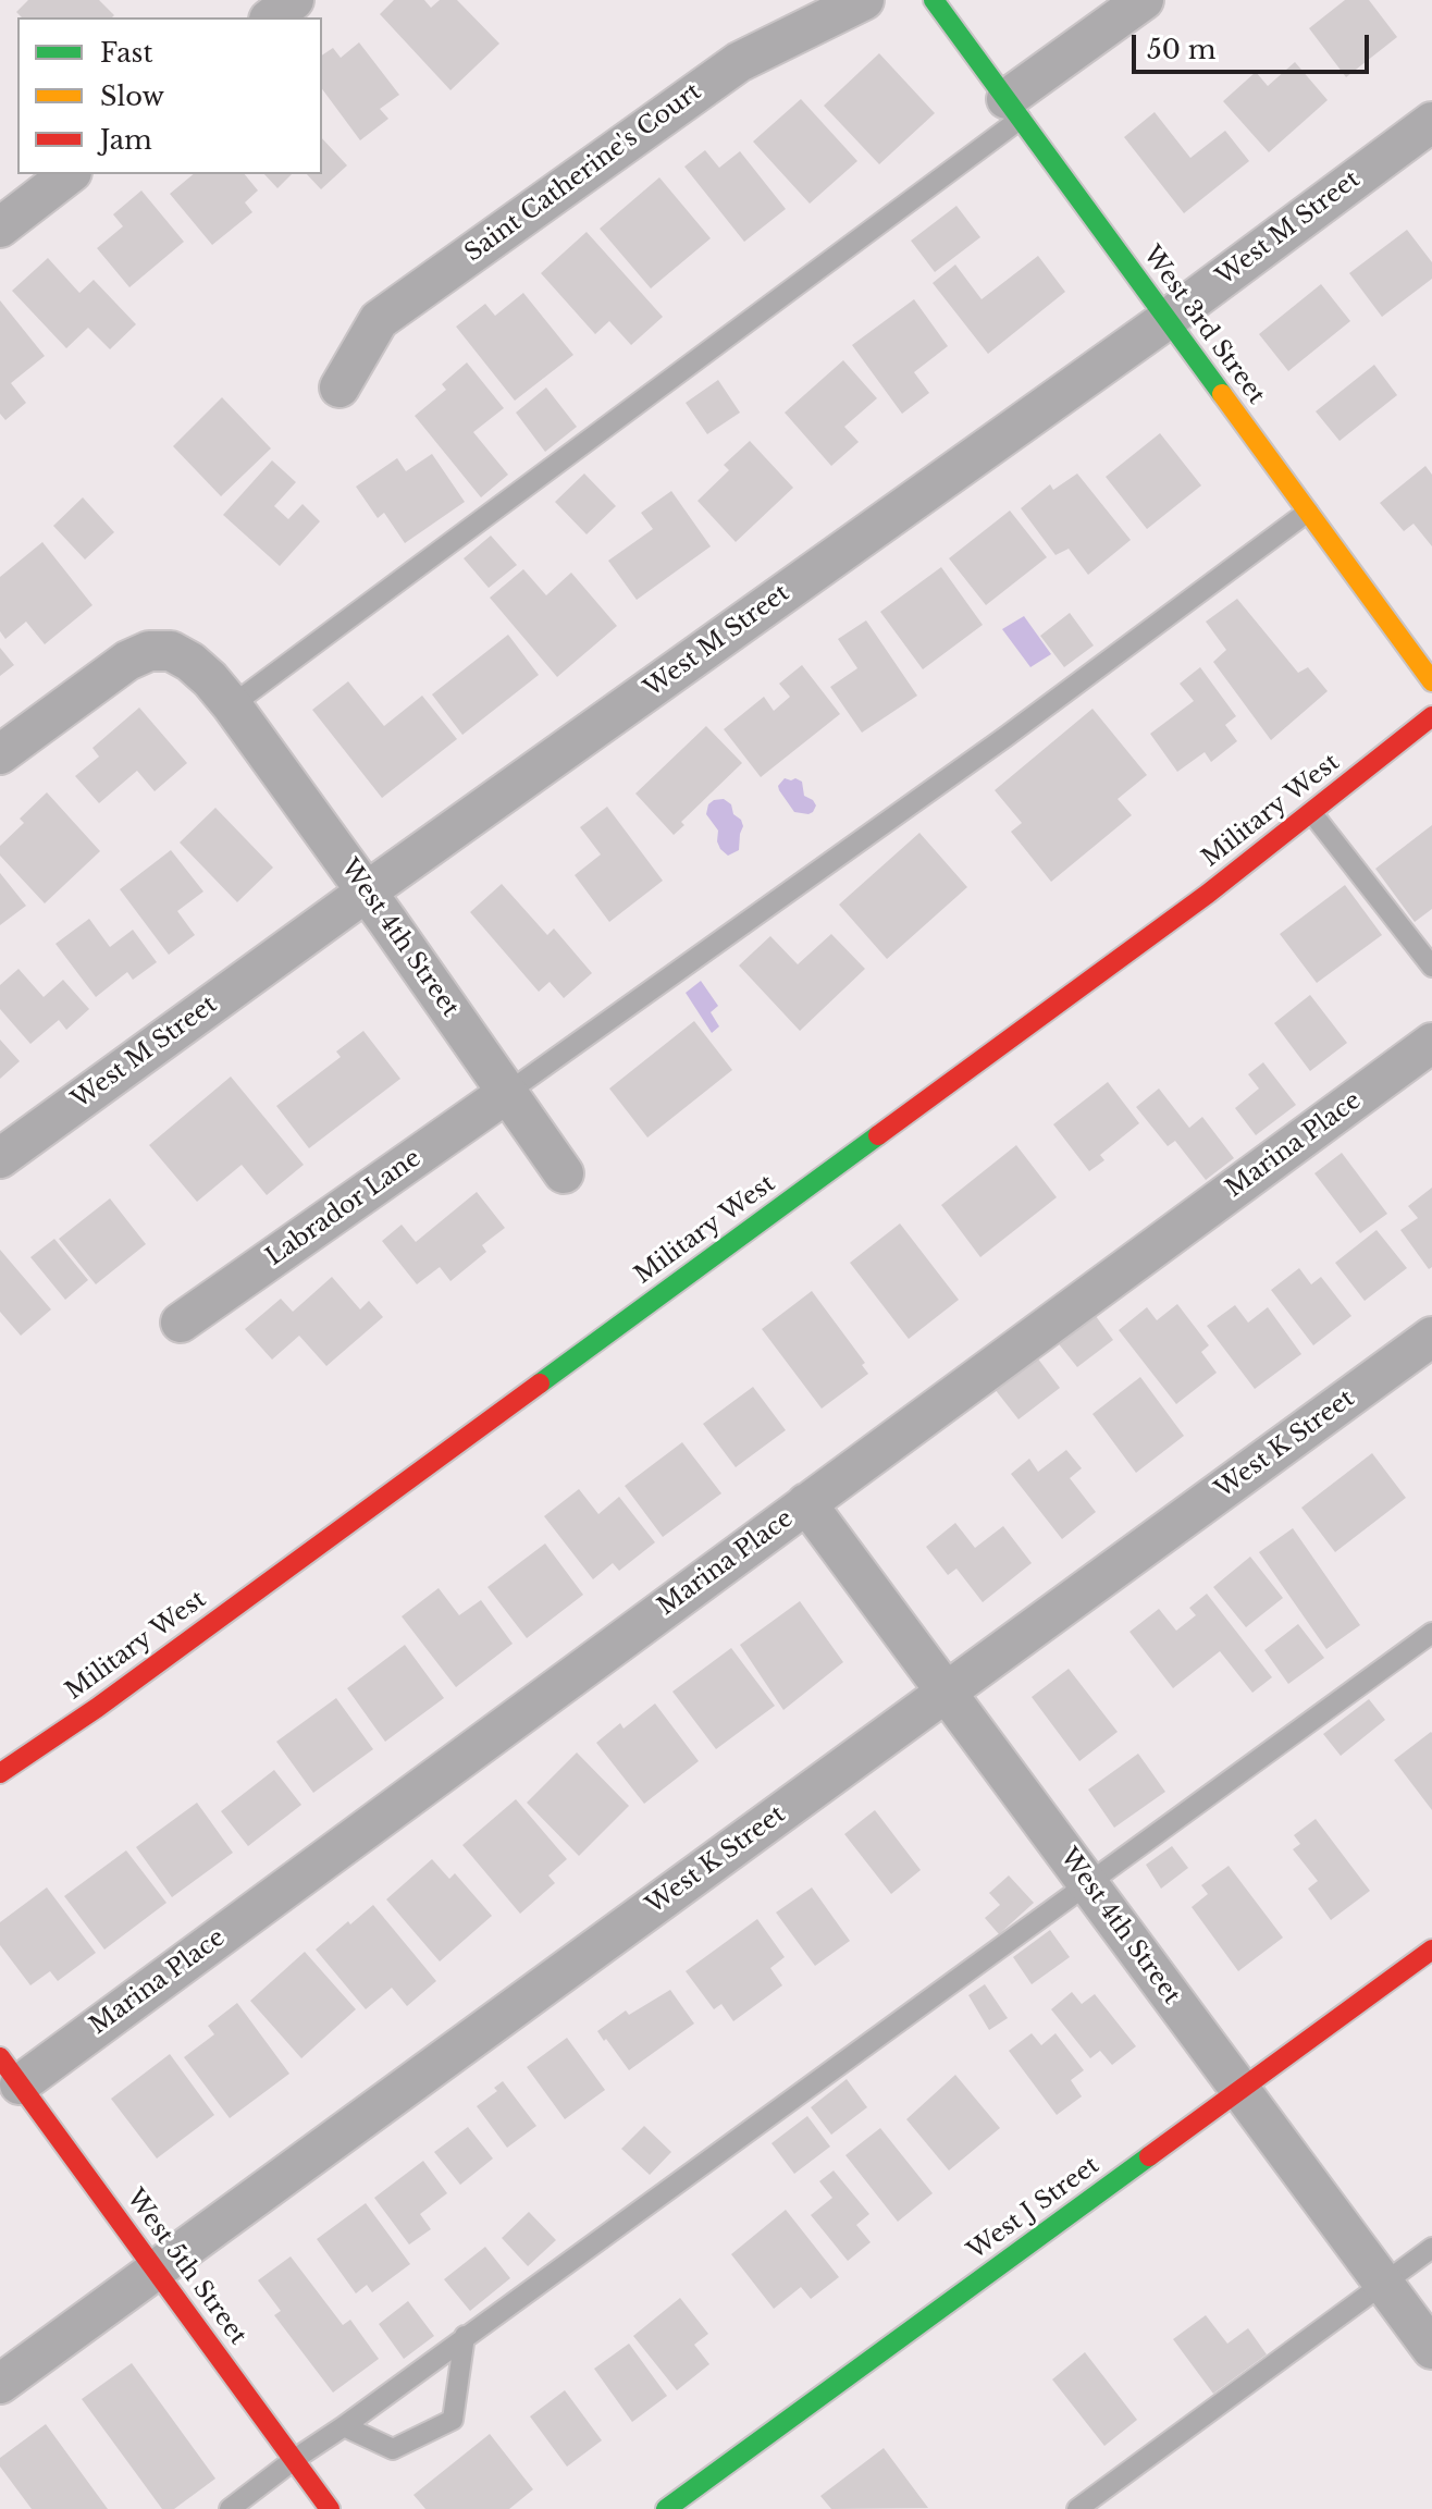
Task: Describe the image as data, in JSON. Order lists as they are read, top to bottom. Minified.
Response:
{"streets":{"street":["Saint Catherine's Court","West M Street","West 3rd Street","Military West","West 4th Street","Marina Place","Labrador Lane","West K Street","West J Street","West 5th Street"]},"crossings":[["West M Street","West 3rd Street"],["West M Street","West 4th Street"],["West 4th Street","Marina Place"],["West 4th Street","Labrador Lane"],["West 4th Street","West K Street"],["West 4th Street","West J Street"],["Marina Place","West 5th Street"],["West K Street","West 5th Street"]],"legend":["Fast","Slow","Jam"],"scale_bar":"50 m"}
